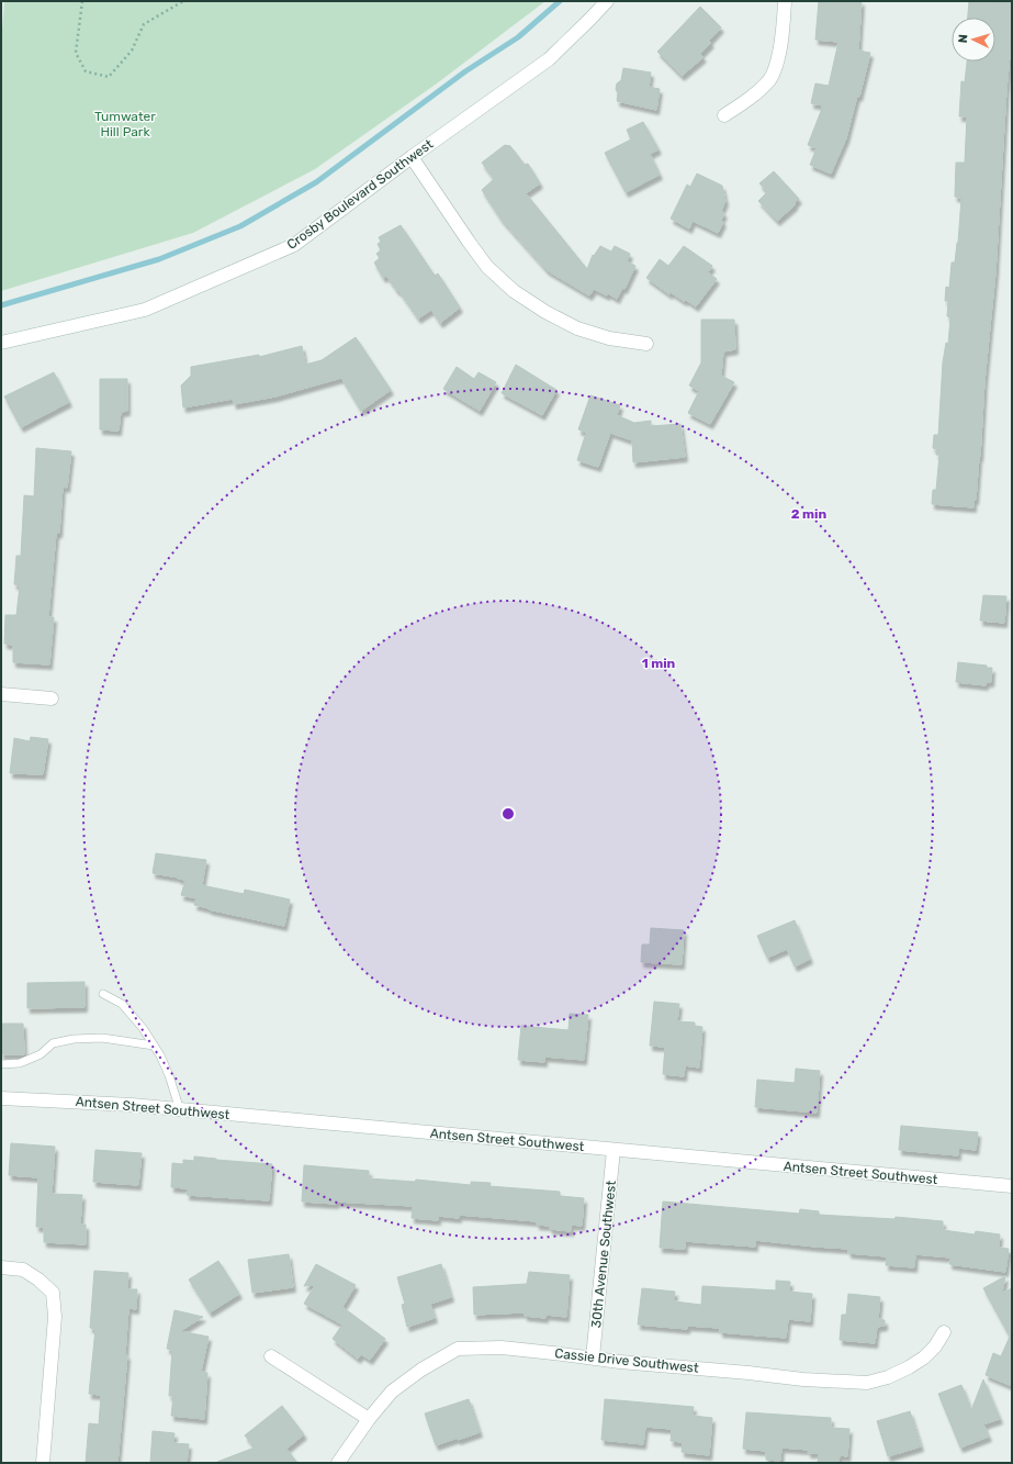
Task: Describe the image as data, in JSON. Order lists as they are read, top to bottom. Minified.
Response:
{"streets":{"street":["Crosby Boulevard Southwest","Antsen Street Southwest","30th Avenue Southwest","Cassie Drive Southwest"]},"crossings":[["Antsen Street Southwest","30th Avenue Southwest"],["30th Avenue Southwest","Cassie Drive Southwest"]],"parks":["Tumwater Hill Park"],"north":"left","rings":["2 min","1 min"]}
